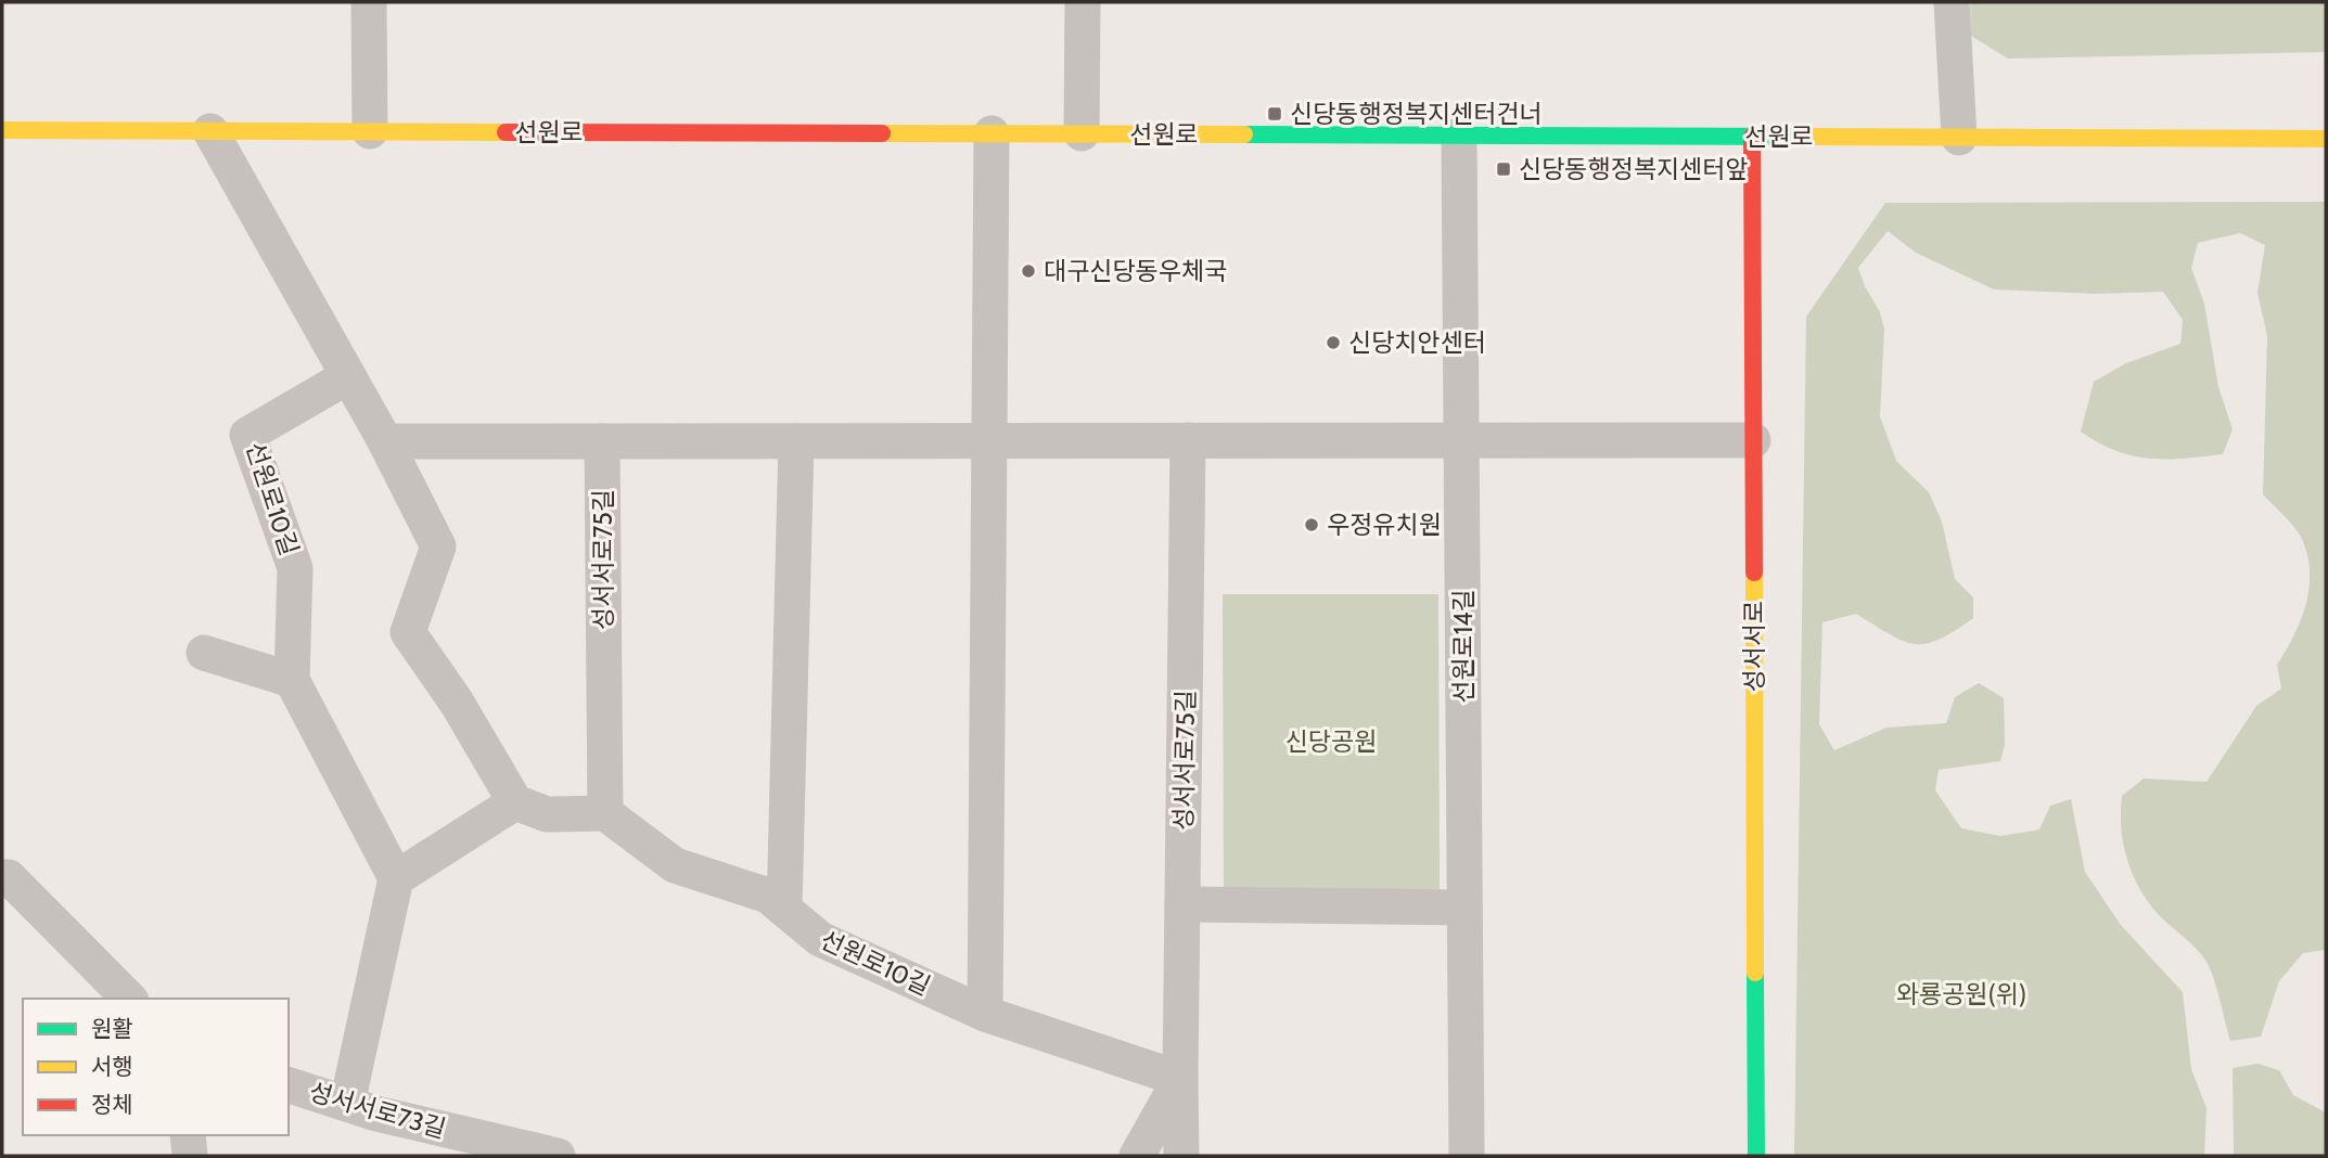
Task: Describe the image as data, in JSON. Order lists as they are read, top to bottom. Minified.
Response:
{"streets":{"main road":["선원로","성서서로"],"street":["선원로10길","성서서로75길","선원로14길","성서서로73길"]},"crossings":[["선원로","선원로14길"],["선원로","성서서로"],["선원로10길","성서서로75길"]],"parks":["신당공원","와룡공원(위)"],"places":{"transit":["신당동행정복지센터건너","신당동행정복지센터앞"],"other":["대구신당동우체국","신당치안센터","우정유치원"]},"legend":["원활","서행","정체"]}
